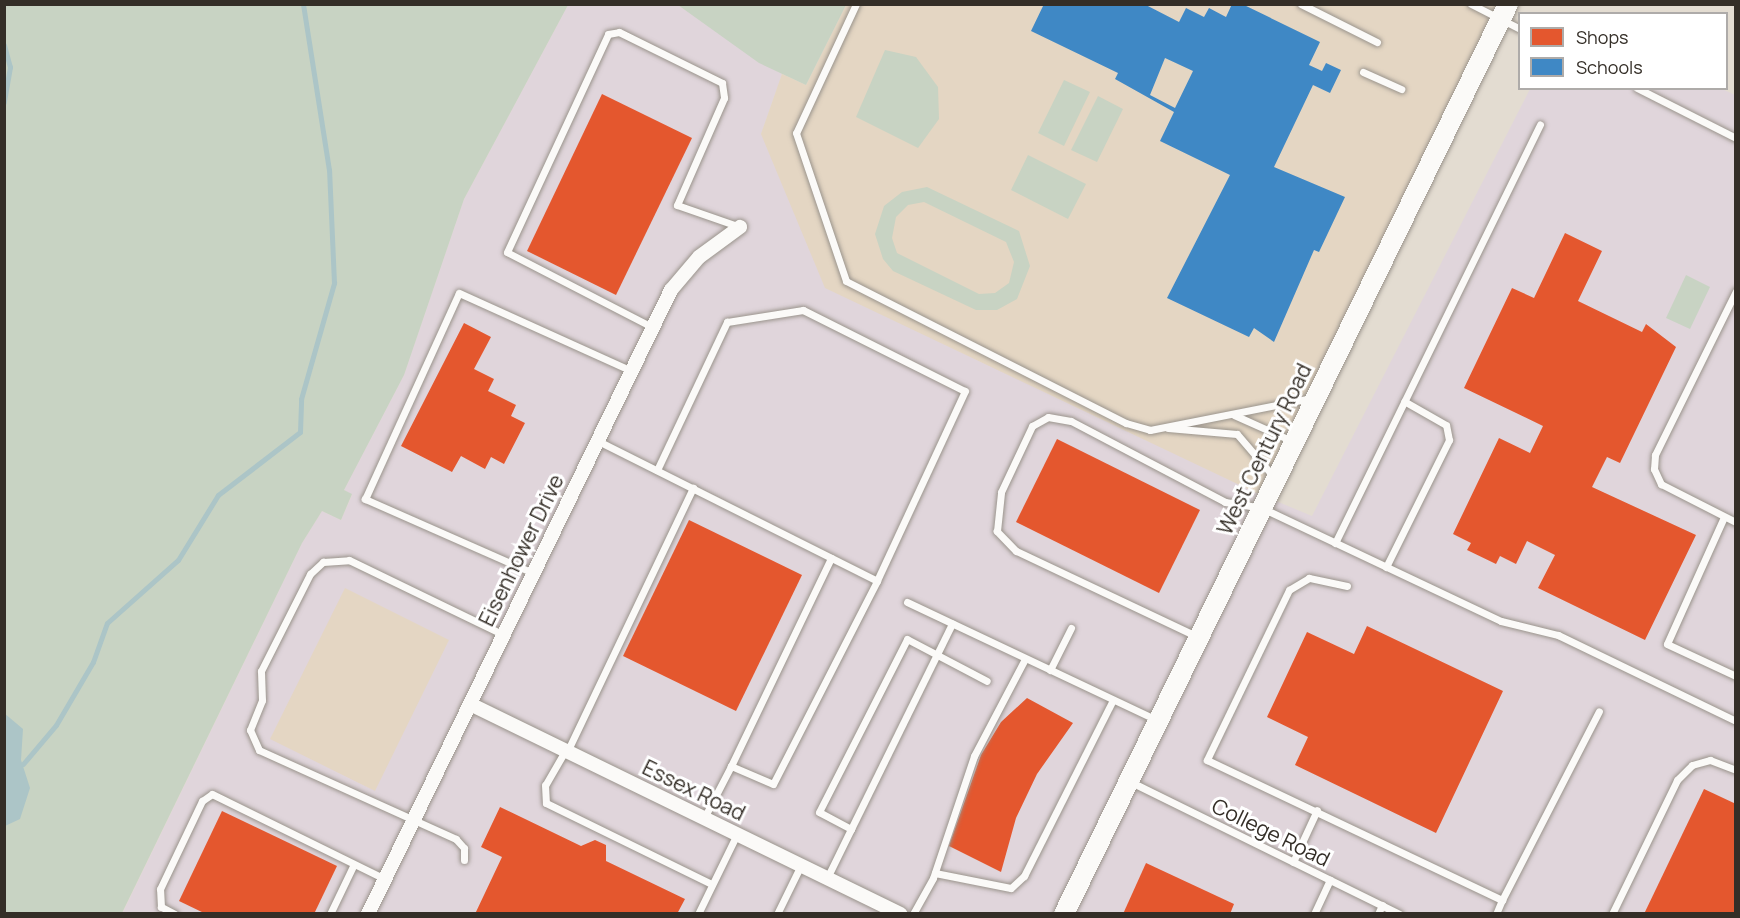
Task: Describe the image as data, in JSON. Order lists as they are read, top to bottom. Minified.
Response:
{"streets":{"main road":["West Century Road"],"street":["Eisenhower Drive","Essex Road"],"lane":["College Road"]},"crossings":[["West Century Road","College Road"],["Eisenhower Drive","Essex Road"]],"legend":["Shops","Schools"]}
